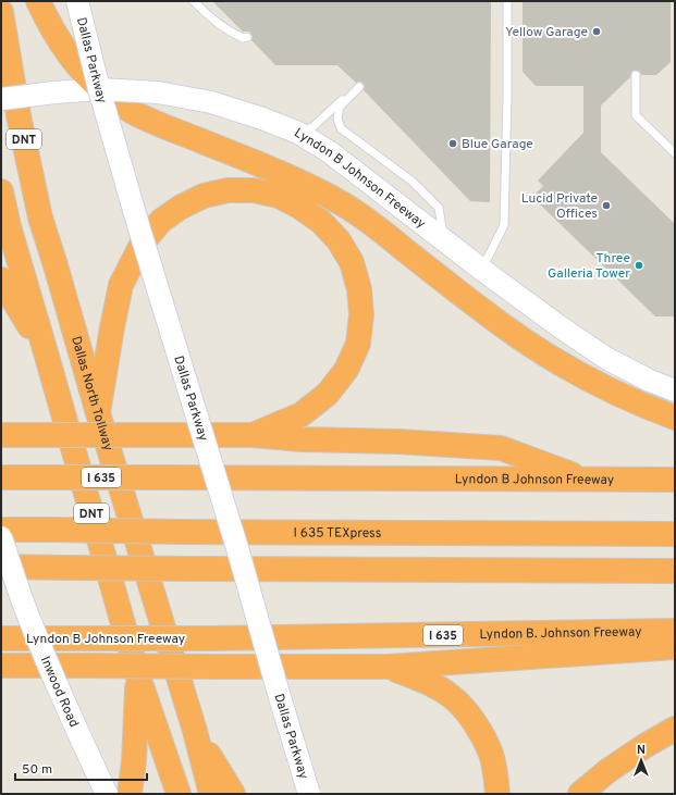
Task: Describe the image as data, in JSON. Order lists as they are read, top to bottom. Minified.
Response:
{"streets":{"highway":["DNT","Lyndon B Johnson Freeway","Dallas North Tollway","I 635","I 635 TEXpress","Lyndon B. Johnson Freeway"],"main road":["Dallas Parkway","Inwood Road"]},"crossings":[["Dallas Parkway","Lyndon B Johnson Freeway"],["Lyndon B Johnson Freeway","Lyndon B. Johnson Freeway"]],"places":["Yellow Garage","Blue Garage","Lucid Private Offices","Three Galleria Tower"],"scale_bar":"50 m","north":"top"}
